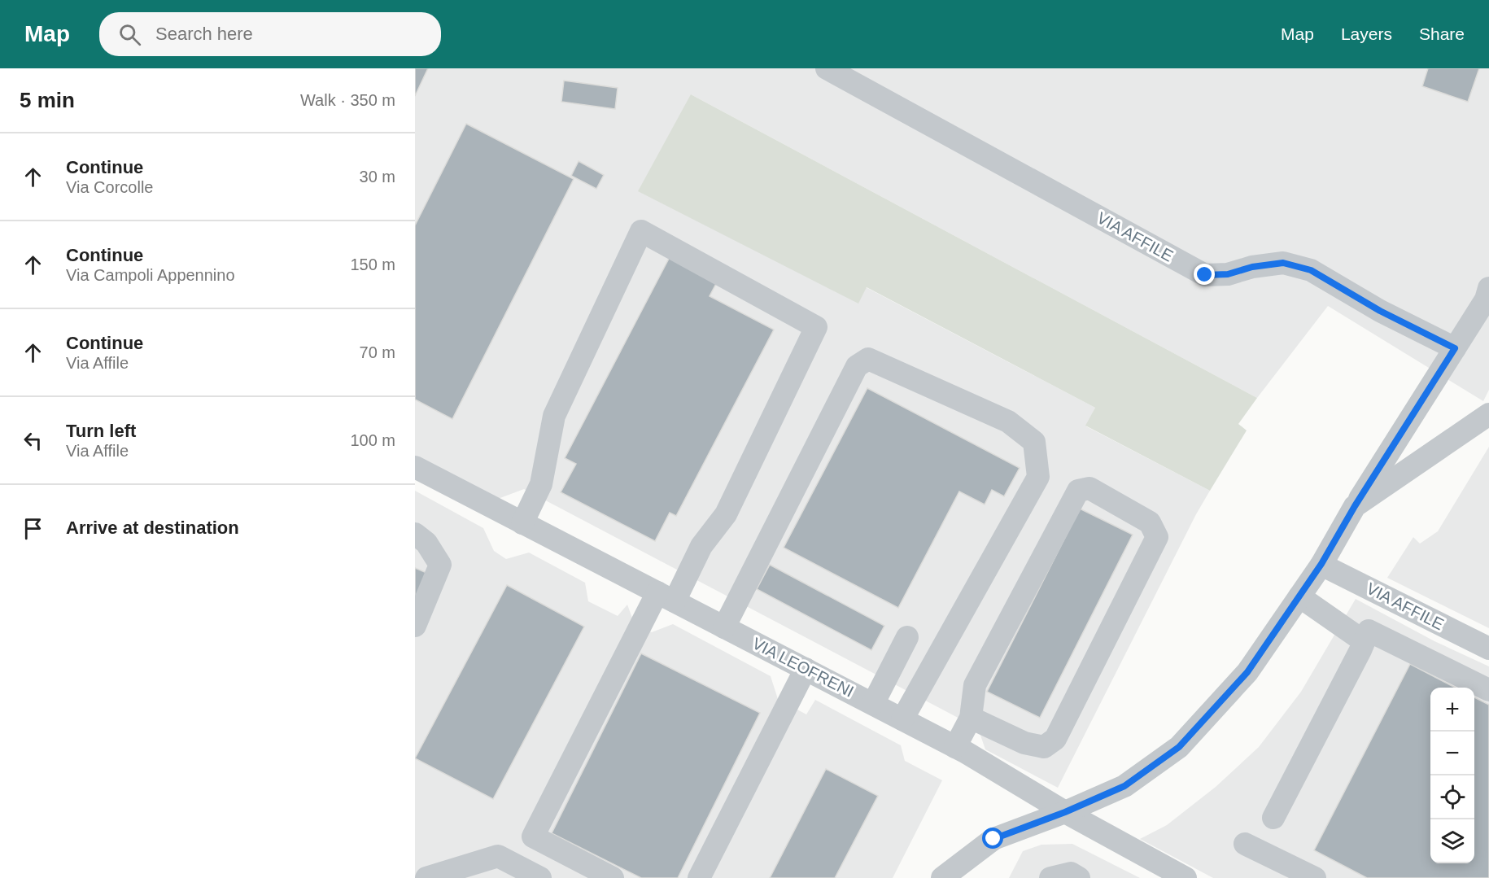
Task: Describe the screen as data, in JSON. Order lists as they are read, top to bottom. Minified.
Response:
{"streets":{"street":["VIA AFFILE","VIA LEOFRENI"]},"page":{"header":"Map","search":"Search here","nav":["Map","Layers","Share"],"heading":["5 min","Walk · 350 m"],"list":[["Continue","Via Corcolle","30 m"],["Continue","Via Campoli Appennino","150 m"],["Continue","Via Affile","70 m"],["Turn left","Via Affile","100 m"],"Arrive at destination"],"map_buttons":["+","−"]}}
